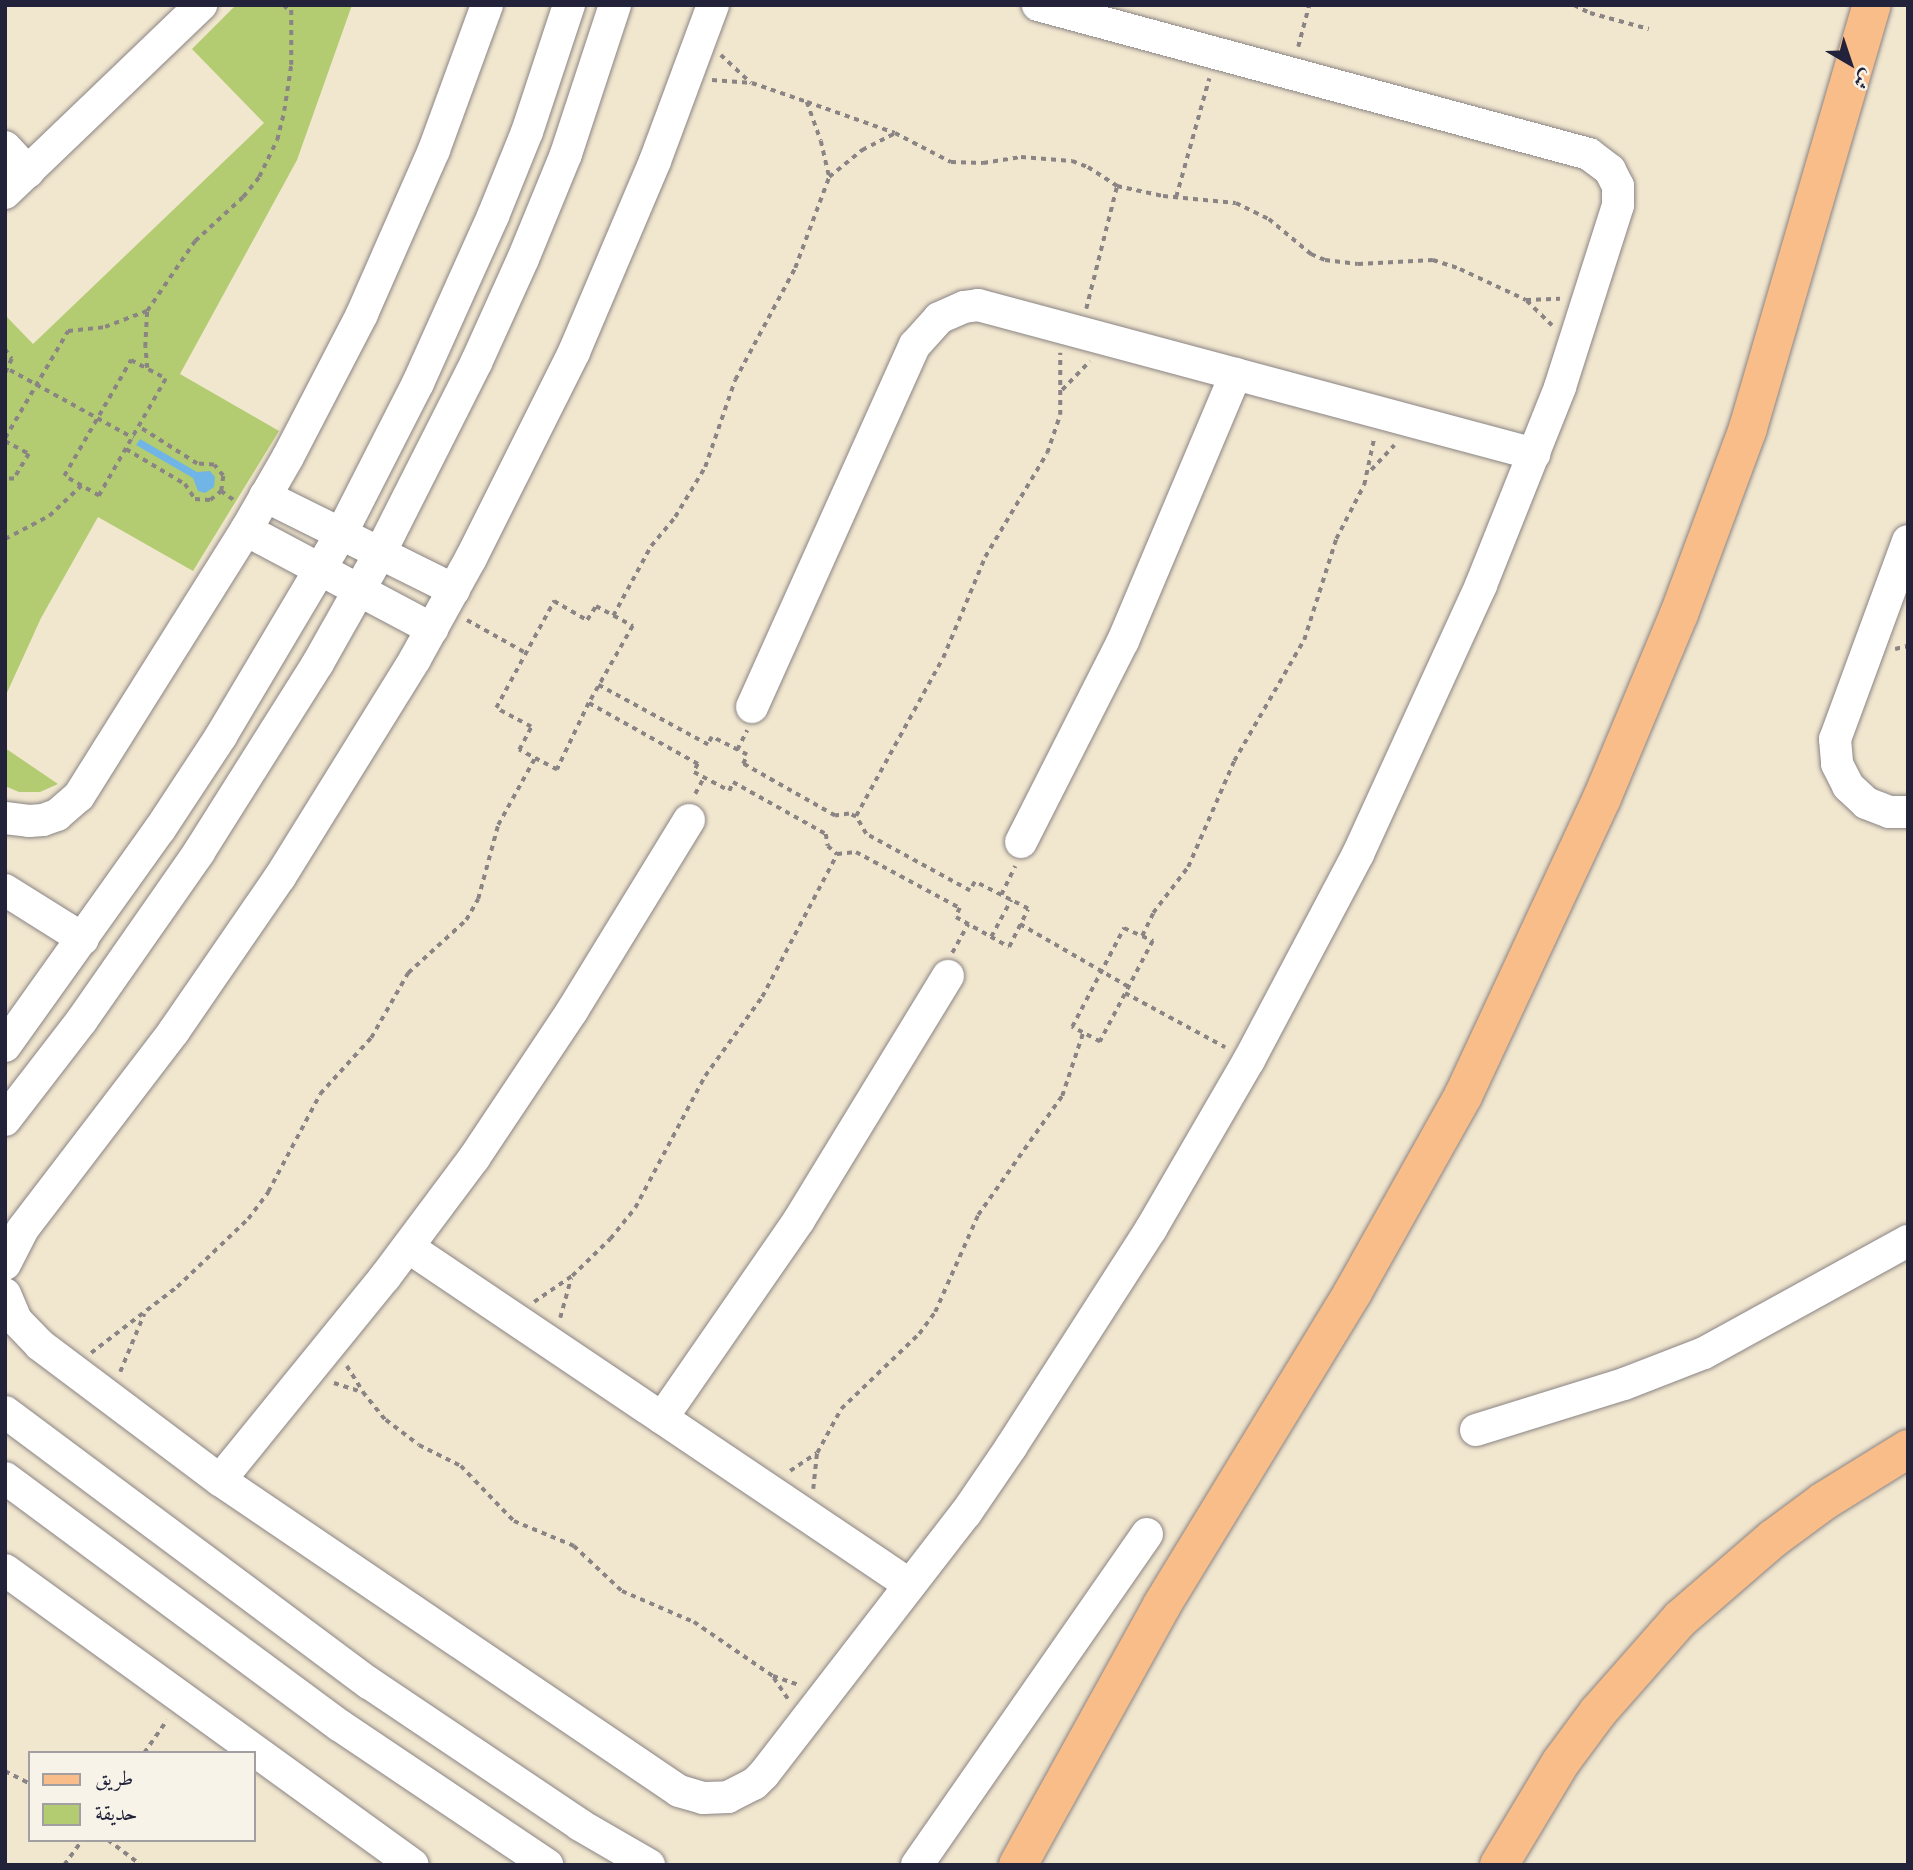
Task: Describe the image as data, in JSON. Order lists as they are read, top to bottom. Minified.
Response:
{"legend":["طريق","حديقة"],"north":"bottom right"}
